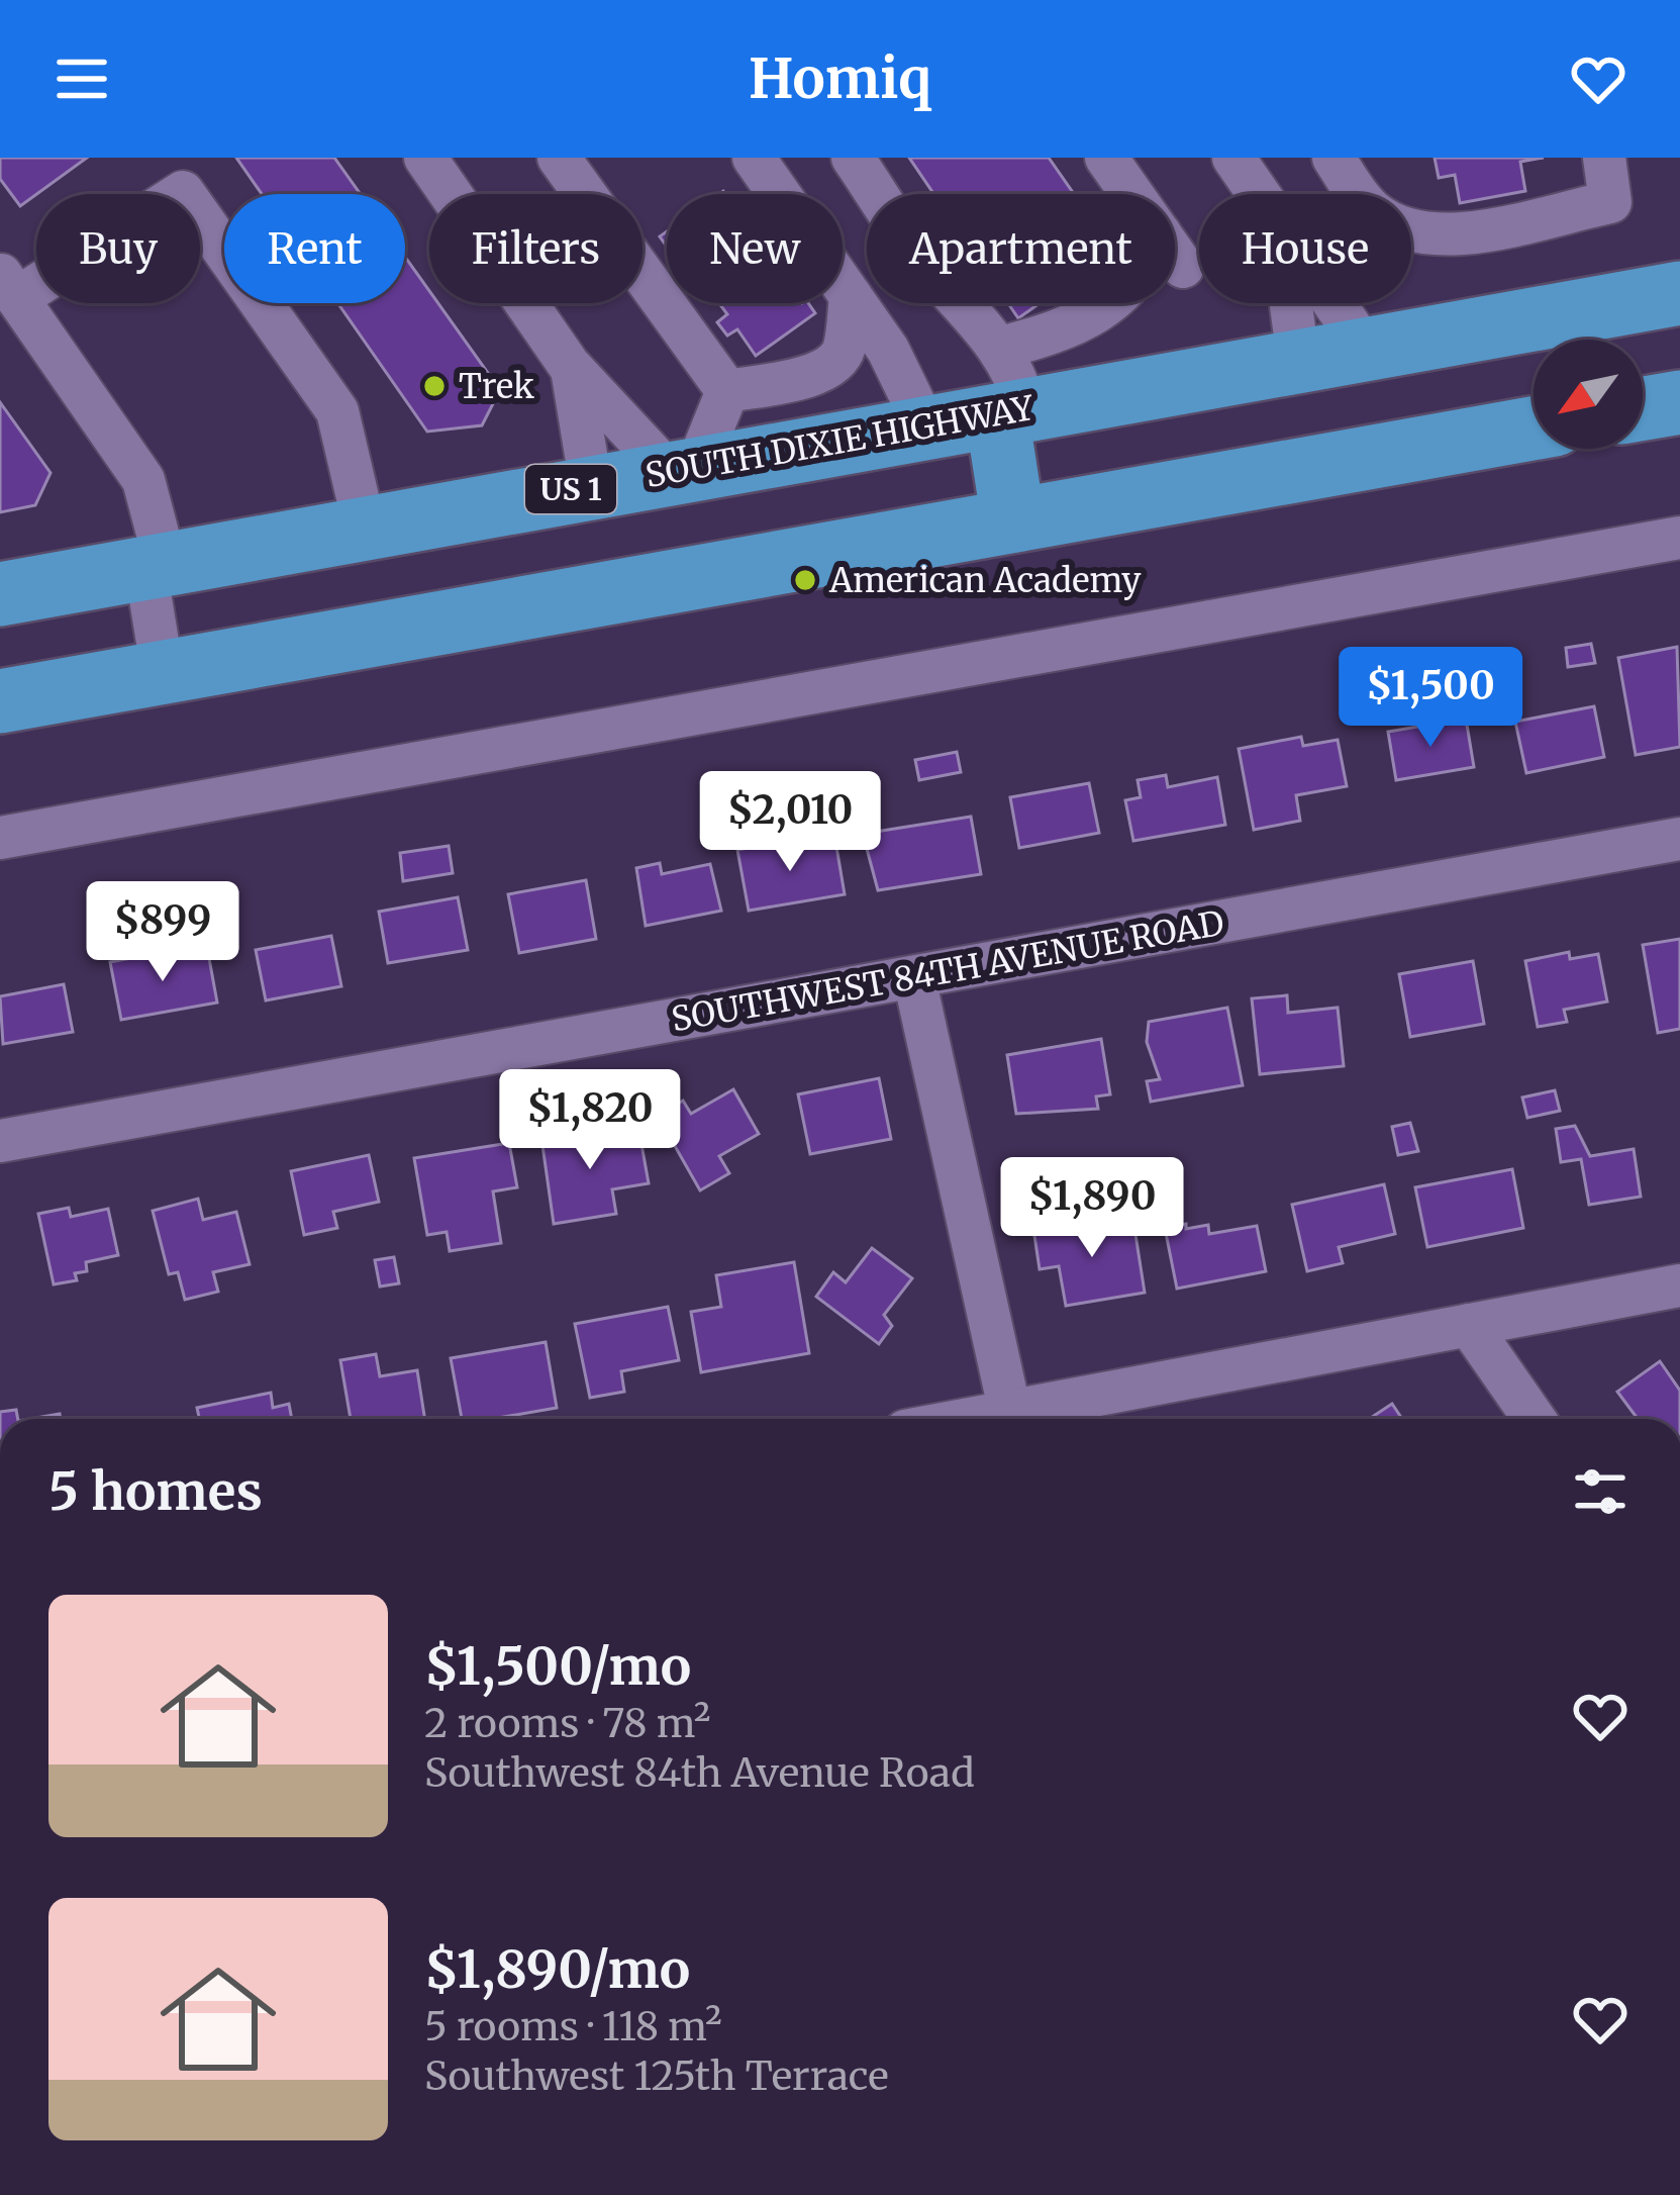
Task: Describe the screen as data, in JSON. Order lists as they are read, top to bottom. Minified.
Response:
{"streets":{"highway":["SOUTH DIXIE HIGHWAY","US 1"],"street":["SOUTHWEST 84TH AVENUE ROAD"]},"places":["Trek","American Academy"],"north":"bottom left","page":{"header":"Homiq","chip":["Buy","Rent","Filters","New","Apartment","House"],"price":["$1,500","$2,010","$899","$1,820","$1,890"],"heading":"5 homes","list":[{"name":"$1,500/mo","note":"2 rooms · 78 m² · Southwest 84th Avenue Road"},{"name":"$1,890/mo","note":"5 rooms · 118 m² · Southwest 125th Terrace"}]}}
